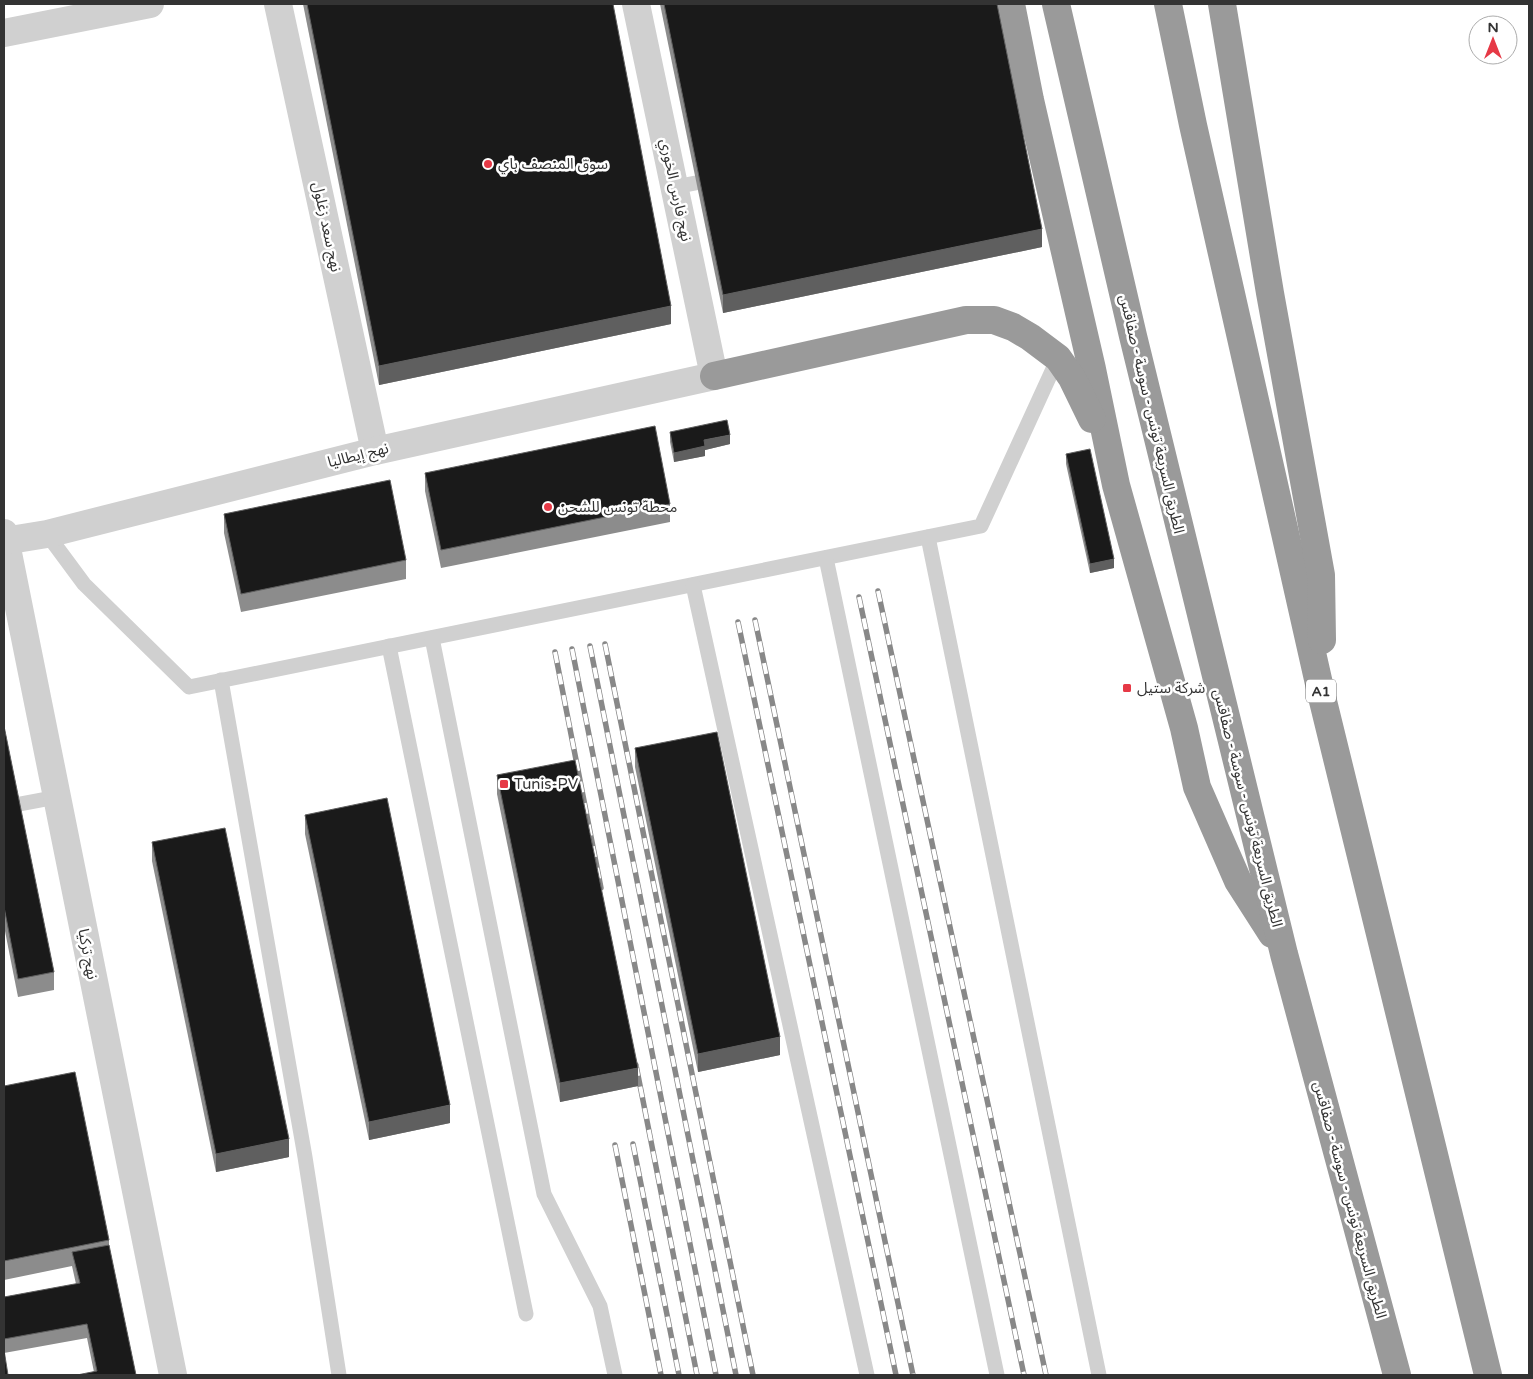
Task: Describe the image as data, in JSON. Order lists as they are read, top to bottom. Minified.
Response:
{"streets":{"highway":["الطريق السريعة تونس - سوسة - صفاقس","A1"],"street":["نهج فارس الخوري","نهج سعد زغلول","نهج إيطاليا","نهج تركيا"]},"crossings":[["نهج فارس الخوري","نهج إيطاليا"],["نهج سعد زغلول","نهج إيطاليا"],["نهج إيطاليا","نهج تركيا"]],"places":{"other":["سوق المنصف باي","محطة تونس للشحن"],"transit":["شركة ستيل","Tunis-PV"]},"north":"top"}
